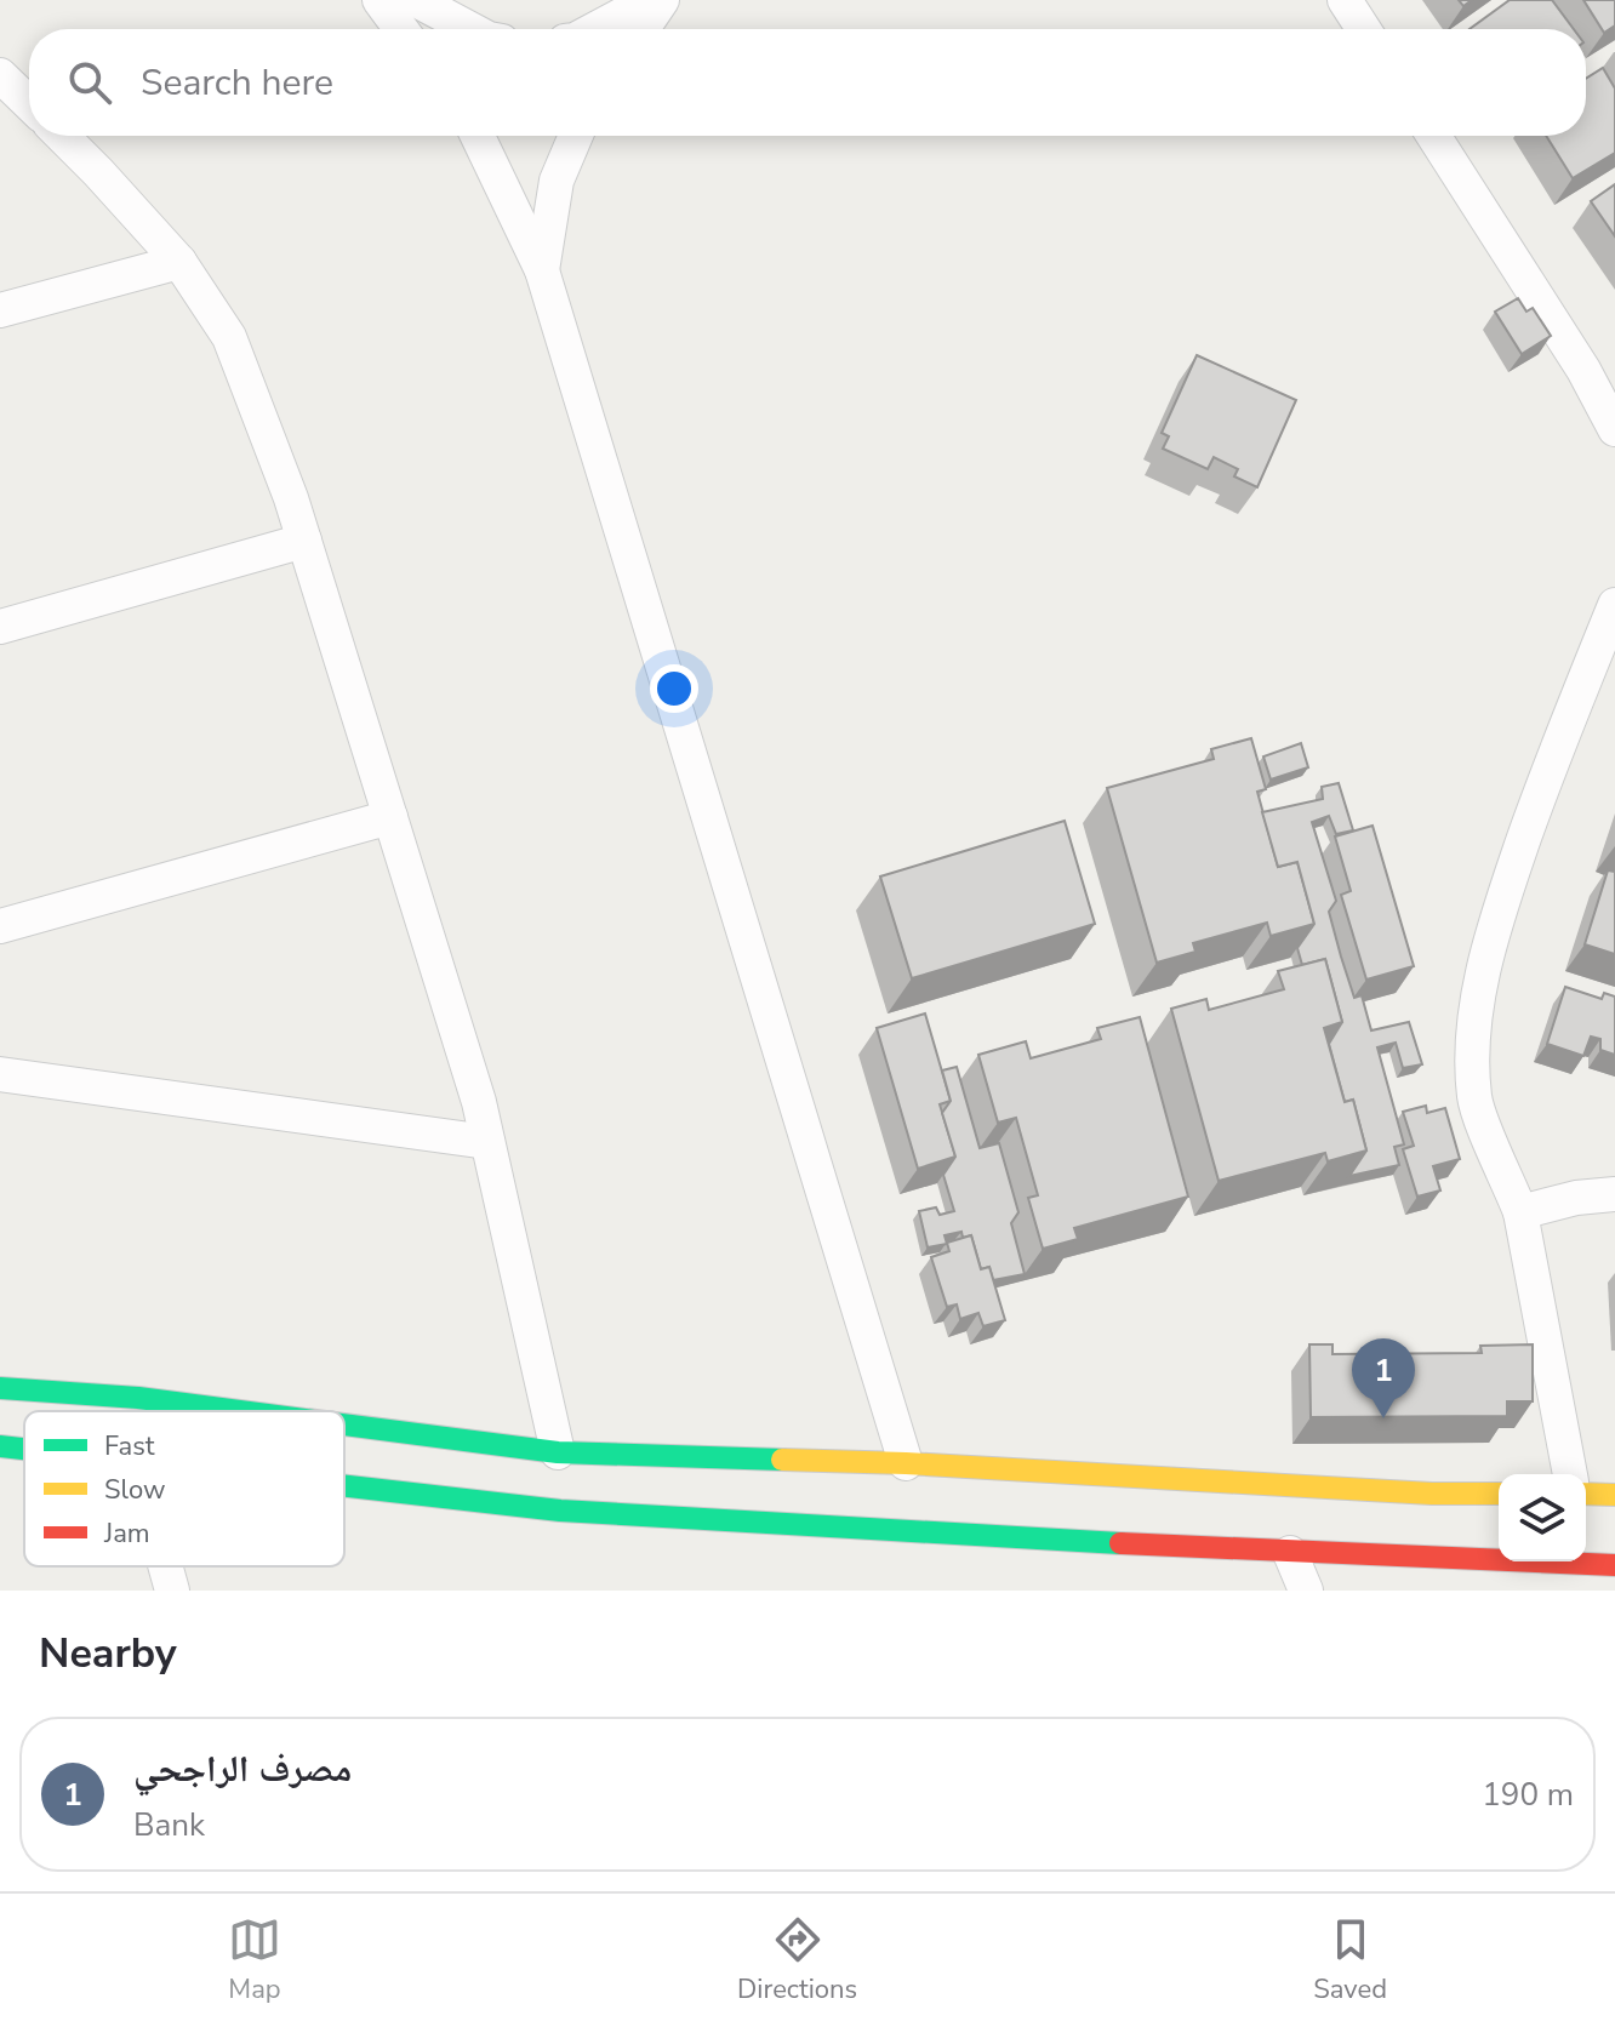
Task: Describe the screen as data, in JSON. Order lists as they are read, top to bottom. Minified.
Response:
{"legend":["Fast","Slow","Jam"],"page":{"search":"Search here","pins":"1","heading":"Nearby","list":[{"mark":"1","name":"مصرف الراجحي","note":"Bank","value":"190 m"}],"nav":["Map","Directions","Saved"]}}
